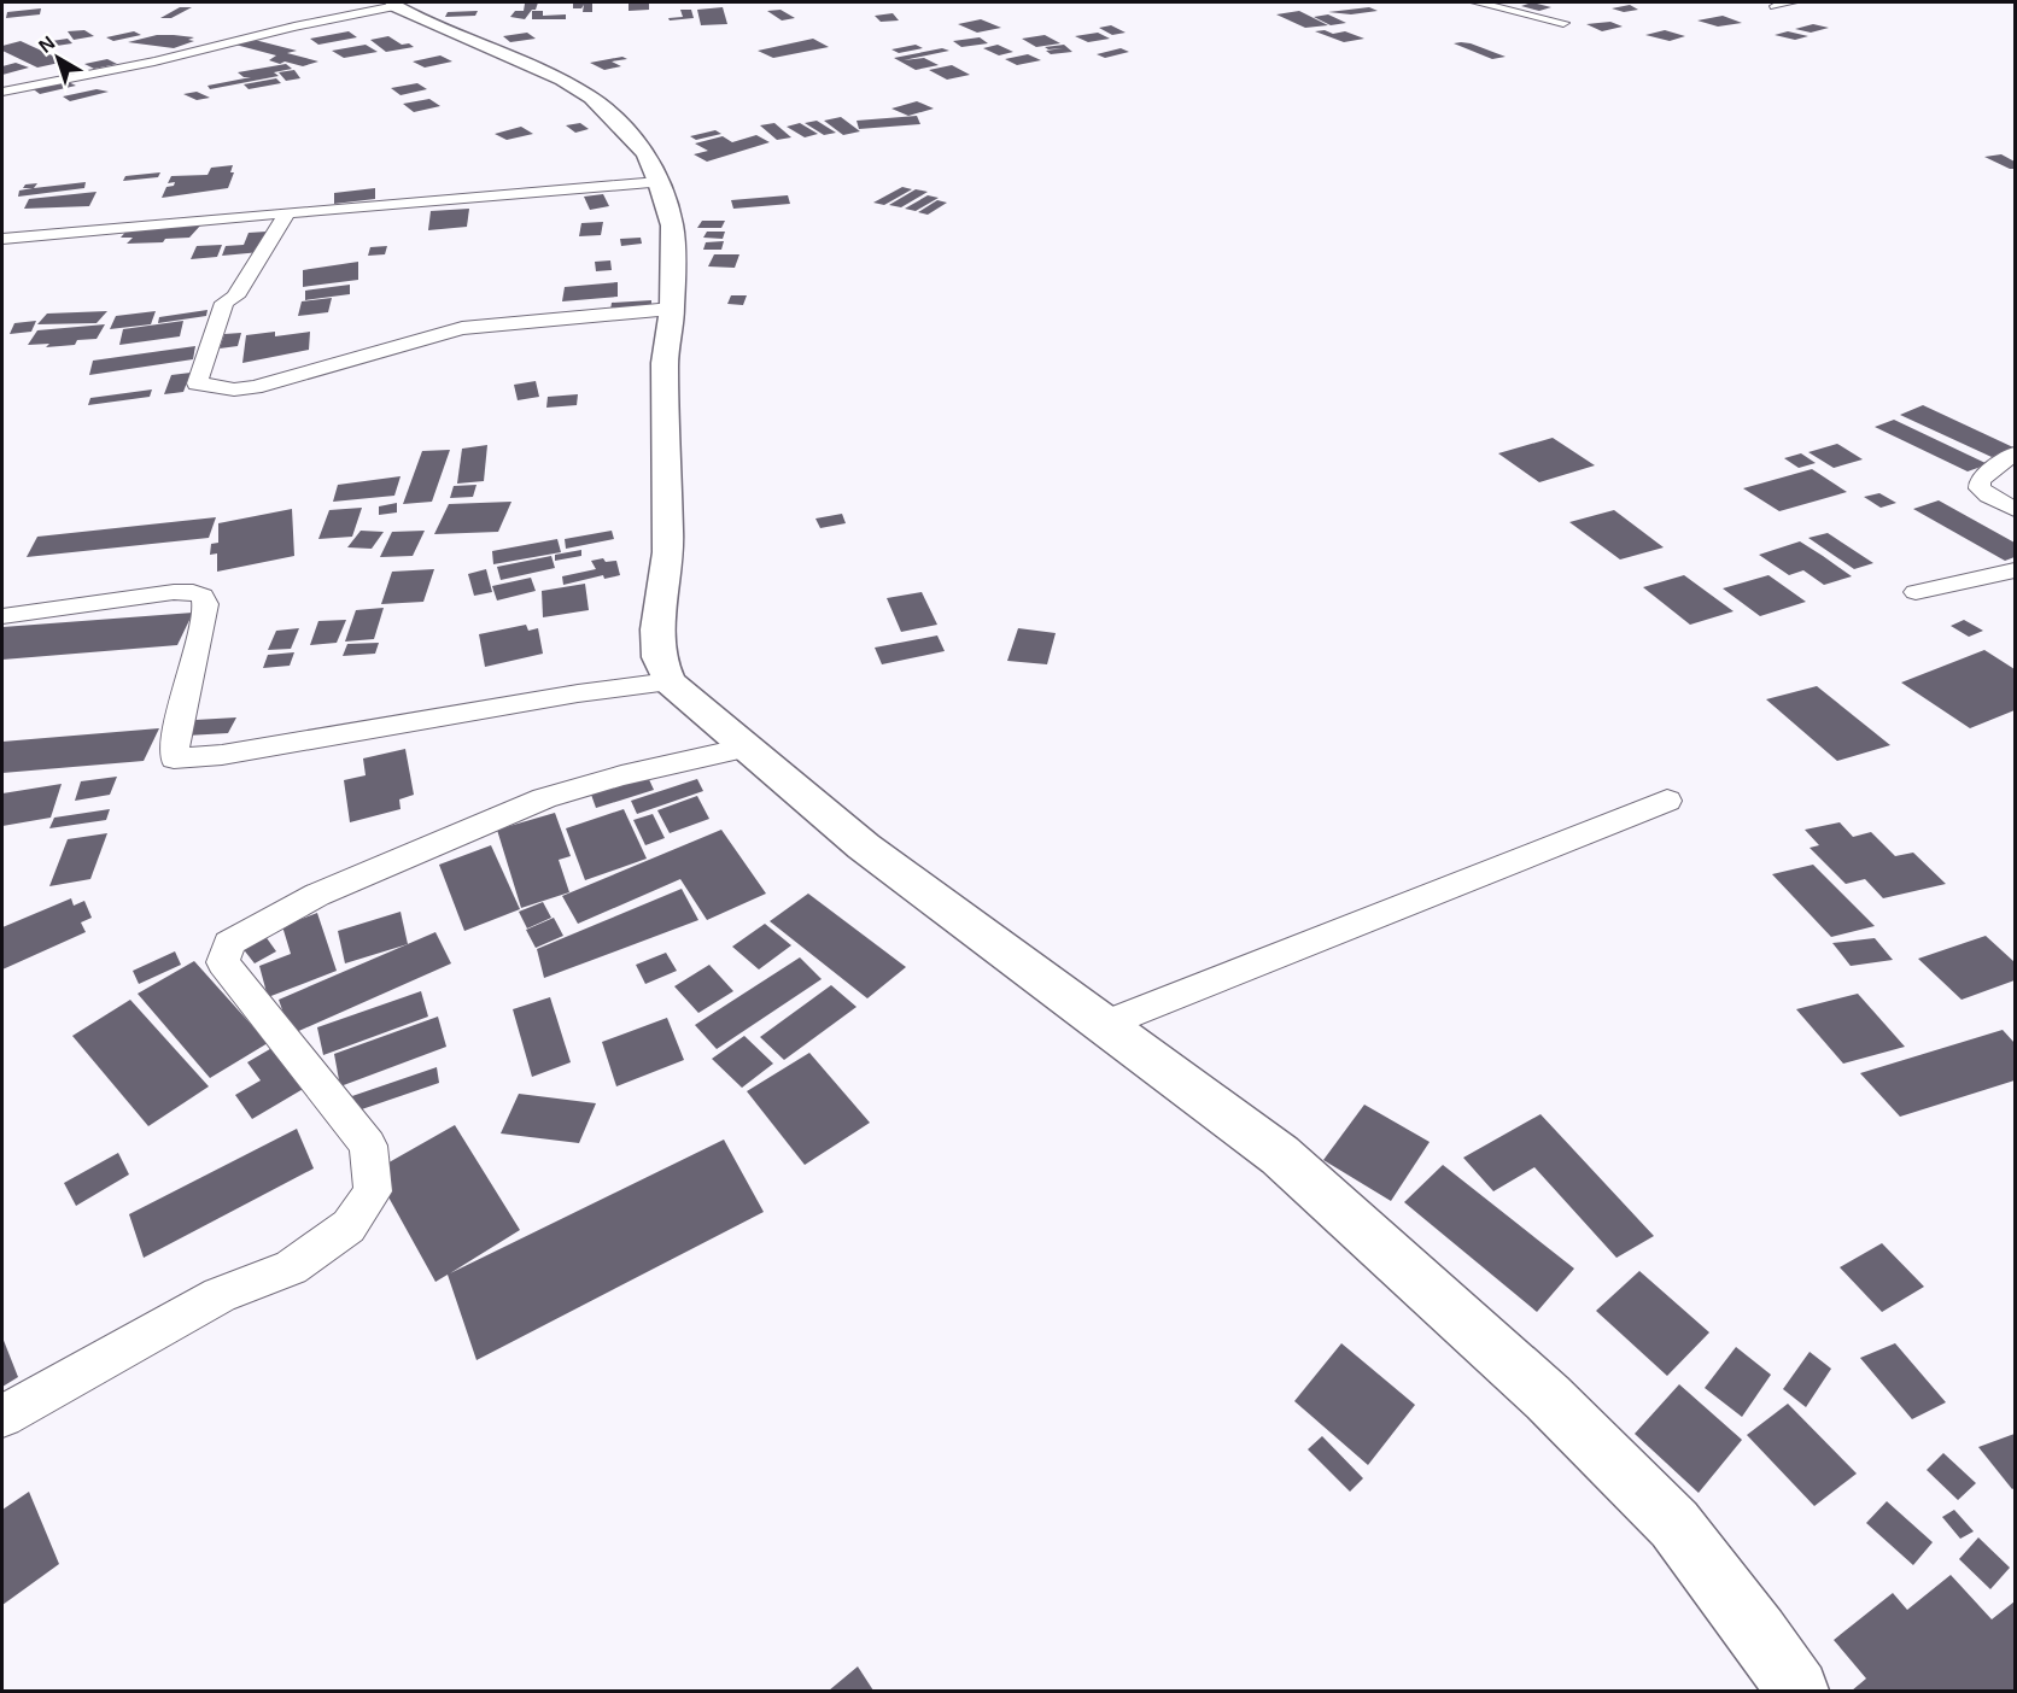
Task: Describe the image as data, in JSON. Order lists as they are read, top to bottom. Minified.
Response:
{"north":"top left"}
